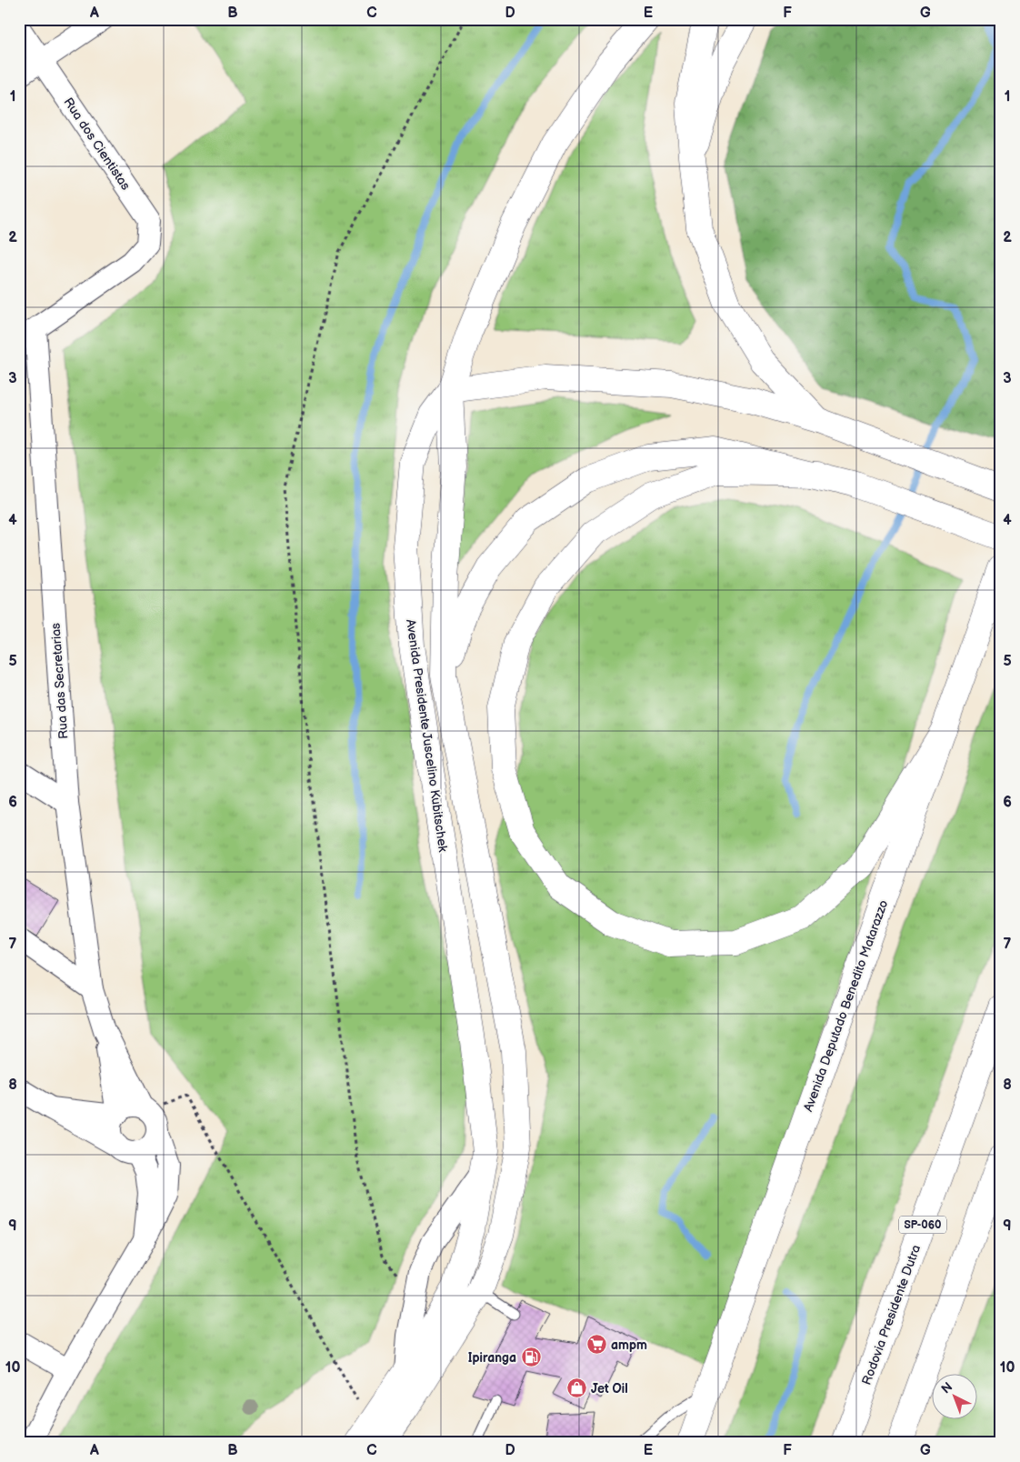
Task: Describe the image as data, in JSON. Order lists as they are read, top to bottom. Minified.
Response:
{"streets":{"main road":["Avenida Presidente Juscelino Kubitschek","Avenida Deputado Benedito Matarazzo","SP-060","Rodovia Presidente Dutra"],"street":["Rua dos Cientistas","Rua das Secretarias"]},"crossings":[["Rua dos Cientistas","Rua das Secretarias"]],"places":{"supermarket":["ampm"],"fuel station":["Ipiranga"],"shop":["Jet Oil"]},"north":"top left","grid":{"columns":["A","B","C","D","E","F","G"],"rows":["1","2","3","4","5","6","7","8","9","10"]}}
